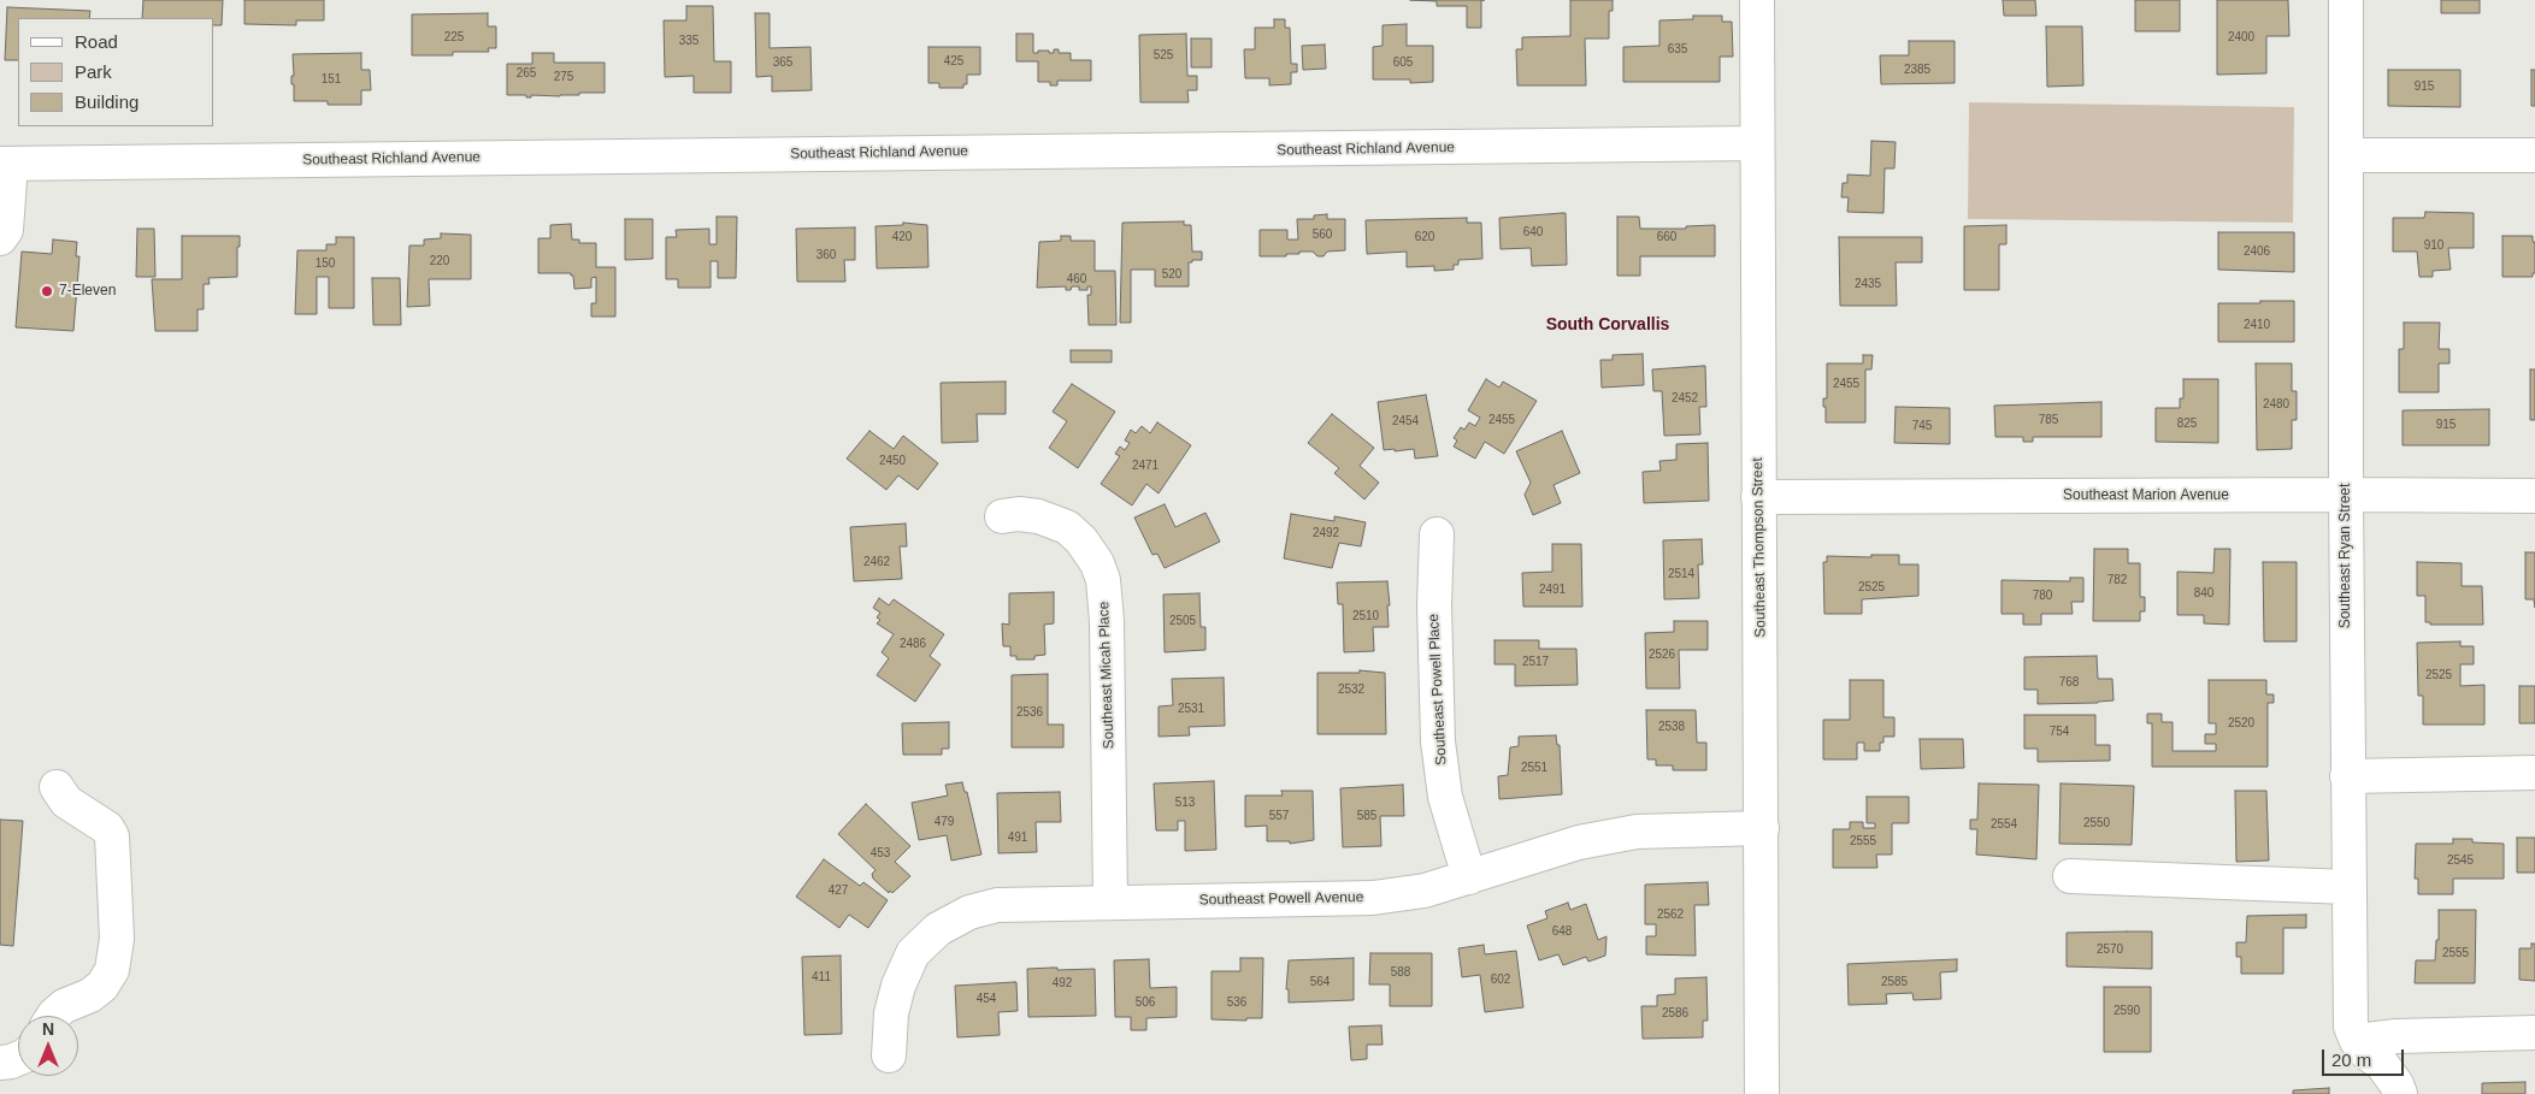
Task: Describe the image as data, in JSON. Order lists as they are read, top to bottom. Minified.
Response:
{"streets":{"street":["Southeast Richland Avenue","Southeast Marion Avenue","Southeast Thompson Street","Southeast Ryan Street","Southeast Micah Place","Southeast Powell Place","Southeast Powell Avenue"]},"crossings":[["Southeast Richland Avenue","Southeast Thompson Street"],["Southeast Marion Avenue","Southeast Thompson Street"],["Southeast Marion Avenue","Southeast Ryan Street"],["Southeast Thompson Street","Southeast Powell Avenue"],["Southeast Micah Place","Southeast Powell Avenue"],["Southeast Powell Place","Southeast Powell Avenue"]],"districts":["South Corvallis"],"places":["7-Eleven"],"house_numbers":["225","2400","335","635","525","425","365","605","2385","265","275","151","915","640","560","420","620","660","910","2406","360","220","150","520","460","2435","2410","2455","2452","2480","2455","785","2454","825","915","745","2450","2471","2492","2462","2514","782","2525","2491","840","780","2510","2505","2486","2526","2517","2525","768","2532","2531","2536","2520","2538","754","2551","513","557","585","479","2550","2554","491","2555","453","2545","427","2562","648","2570","2555","588","411","602","564","2585","492","454","506","536","2590","2586"],"legend":["Road","Park","Building"],"scale_bar":"20 m","north":"top"}
